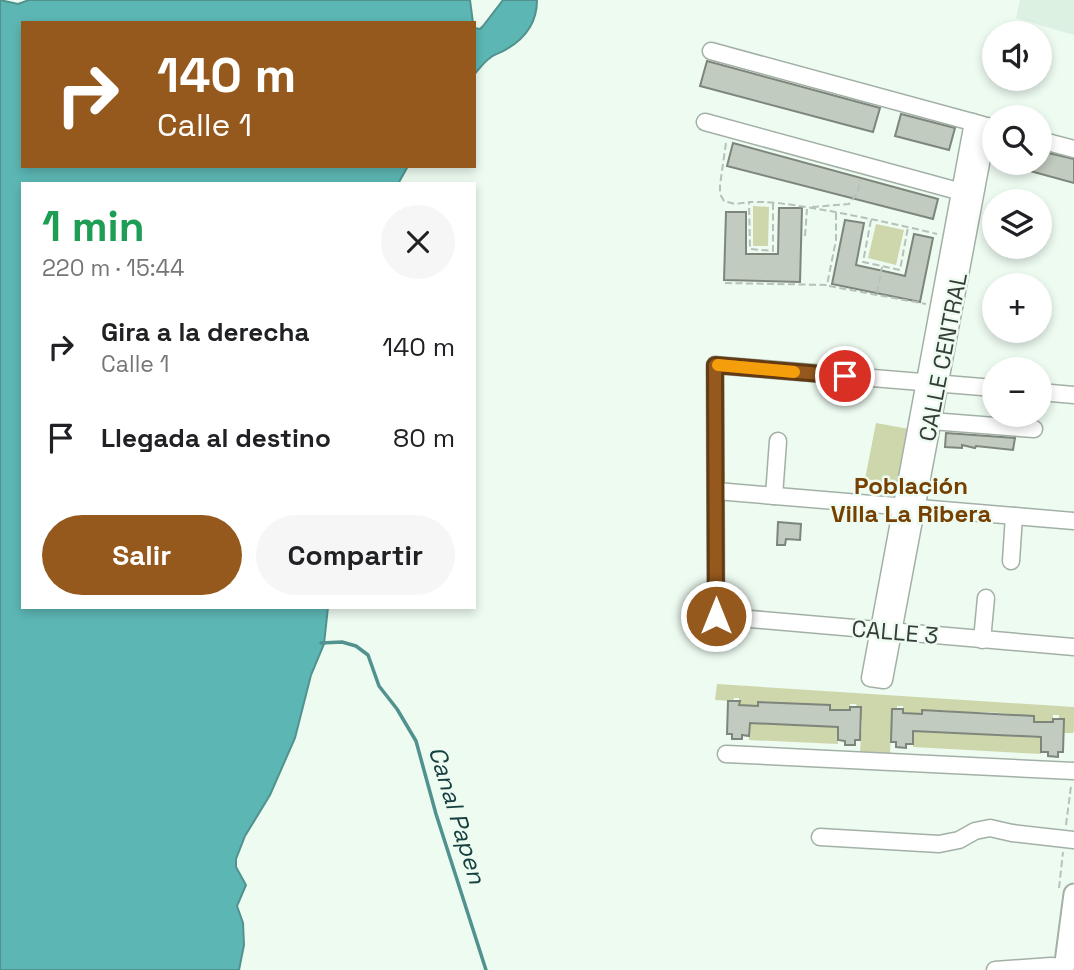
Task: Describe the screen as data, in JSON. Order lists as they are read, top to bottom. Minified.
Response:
{"streets":{"street":["CALLE CENTRAL","CALLE 3"]},"crossings":[["CALLE CENTRAL","CALLE 3"]],"districts":["Población Villa La Ribera"],"water":["Canal Papen"],"page":{"map_buttons":["+","−"],"turn":["140 m","Calle 1"],"heading":["1 min","220 m · 15:44"],"list":[{"name":"Gira a la derecha","note":"Calle 1","value":"140 m"},{"name":"Llegada al destino","value":"80 m"}],"buttons":["Salir","Compartir"]}}
